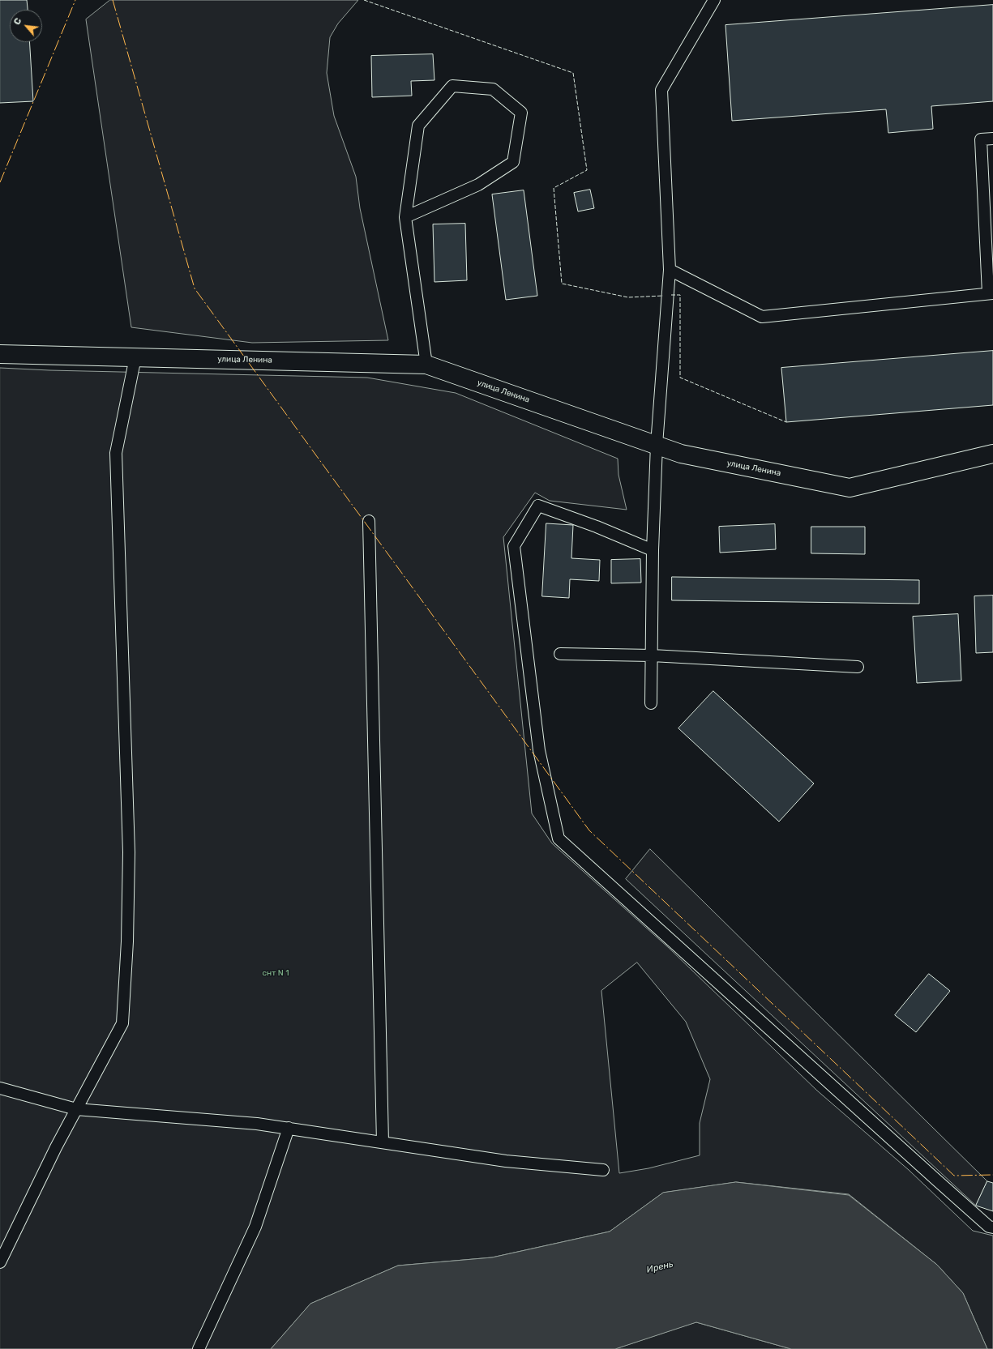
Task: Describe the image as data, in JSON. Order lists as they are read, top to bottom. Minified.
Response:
{"streets":{"street":["улица Ленина"]},"water":["Ирень"],"parks":["снт N 1"],"north":"top left"}
